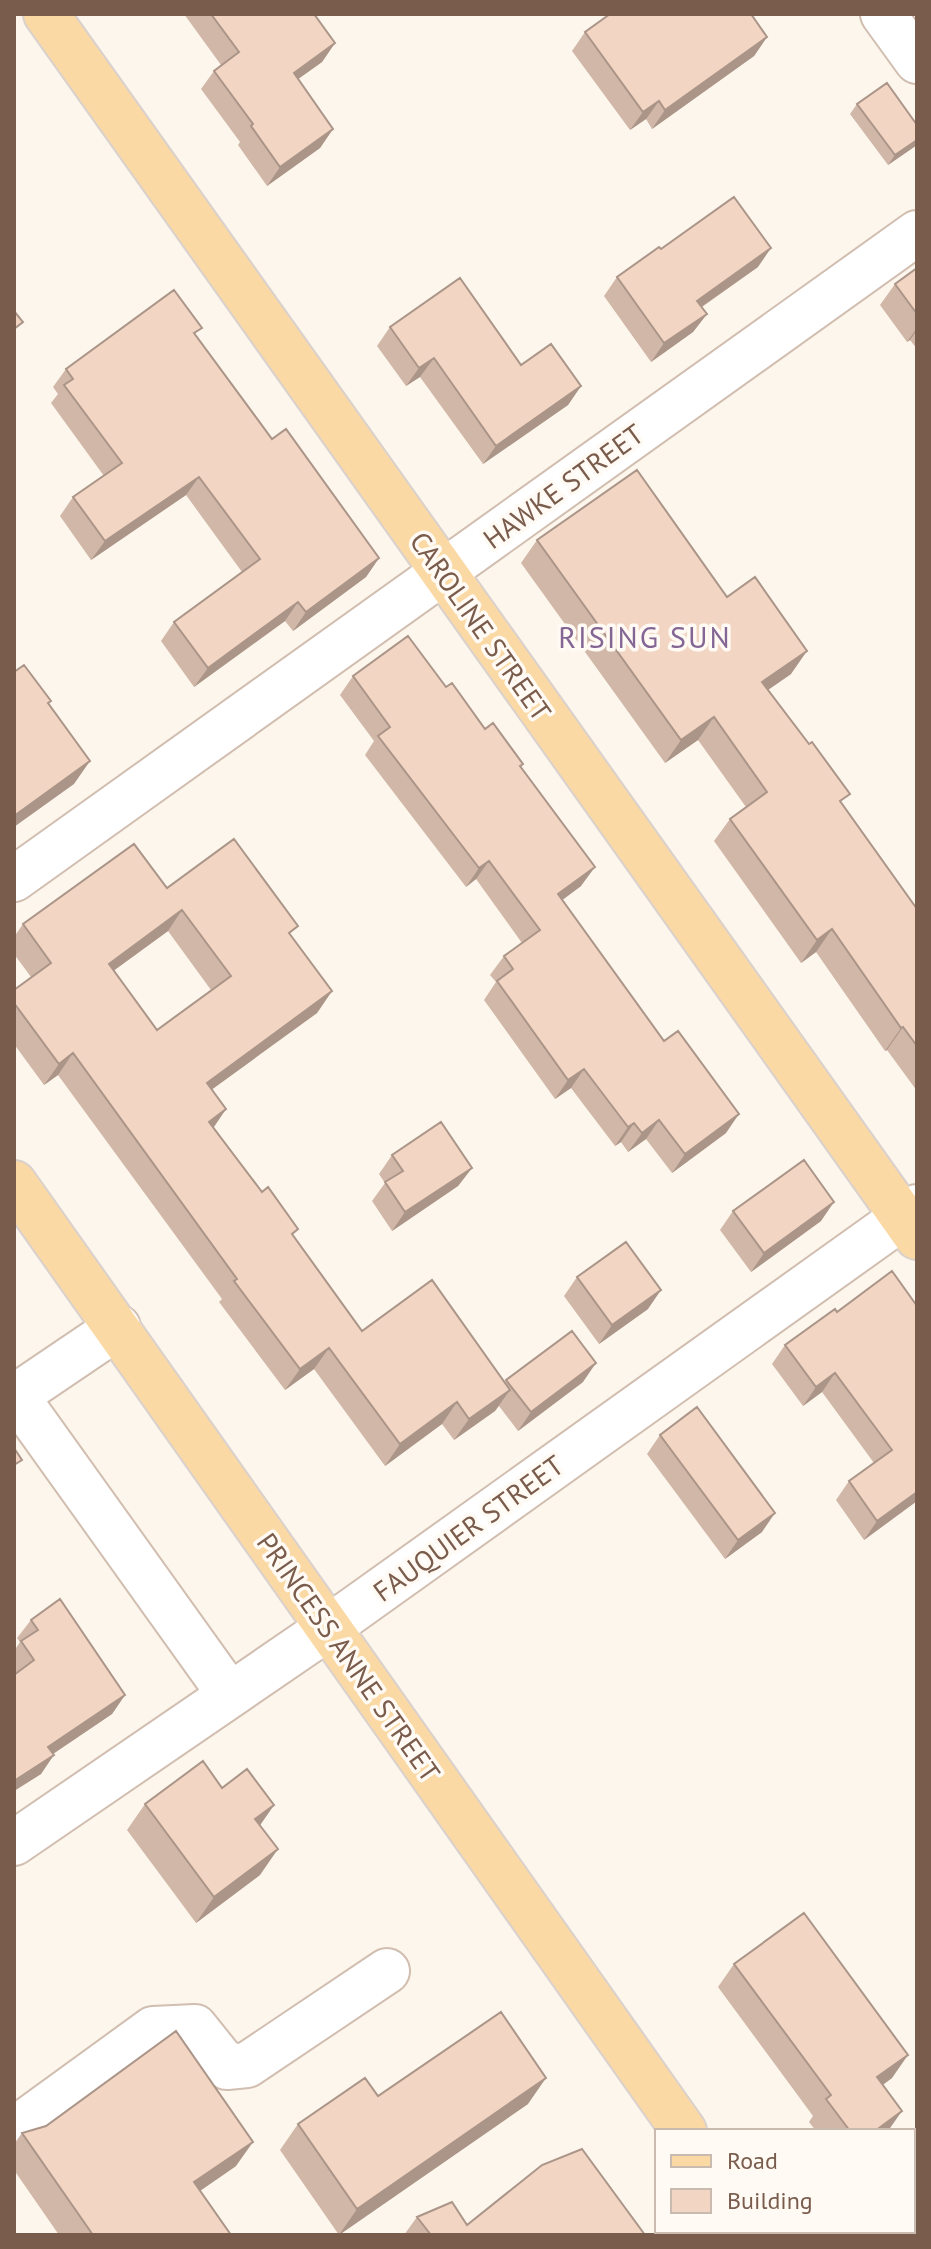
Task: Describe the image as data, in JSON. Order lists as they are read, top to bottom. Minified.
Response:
{"streets":{"main road":["CAROLINE STREET","PRINCESS ANNE STREET"],"street":["HAWKE STREET","FAUQUIER STREET"]},"crossings":[["HAWKE STREET","CAROLINE STREET"],["CAROLINE STREET","FAUQUIER STREET"],["FAUQUIER STREET","PRINCESS ANNE STREET"]],"districts":["RISING SUN"],"legend":["Road","Building"]}
